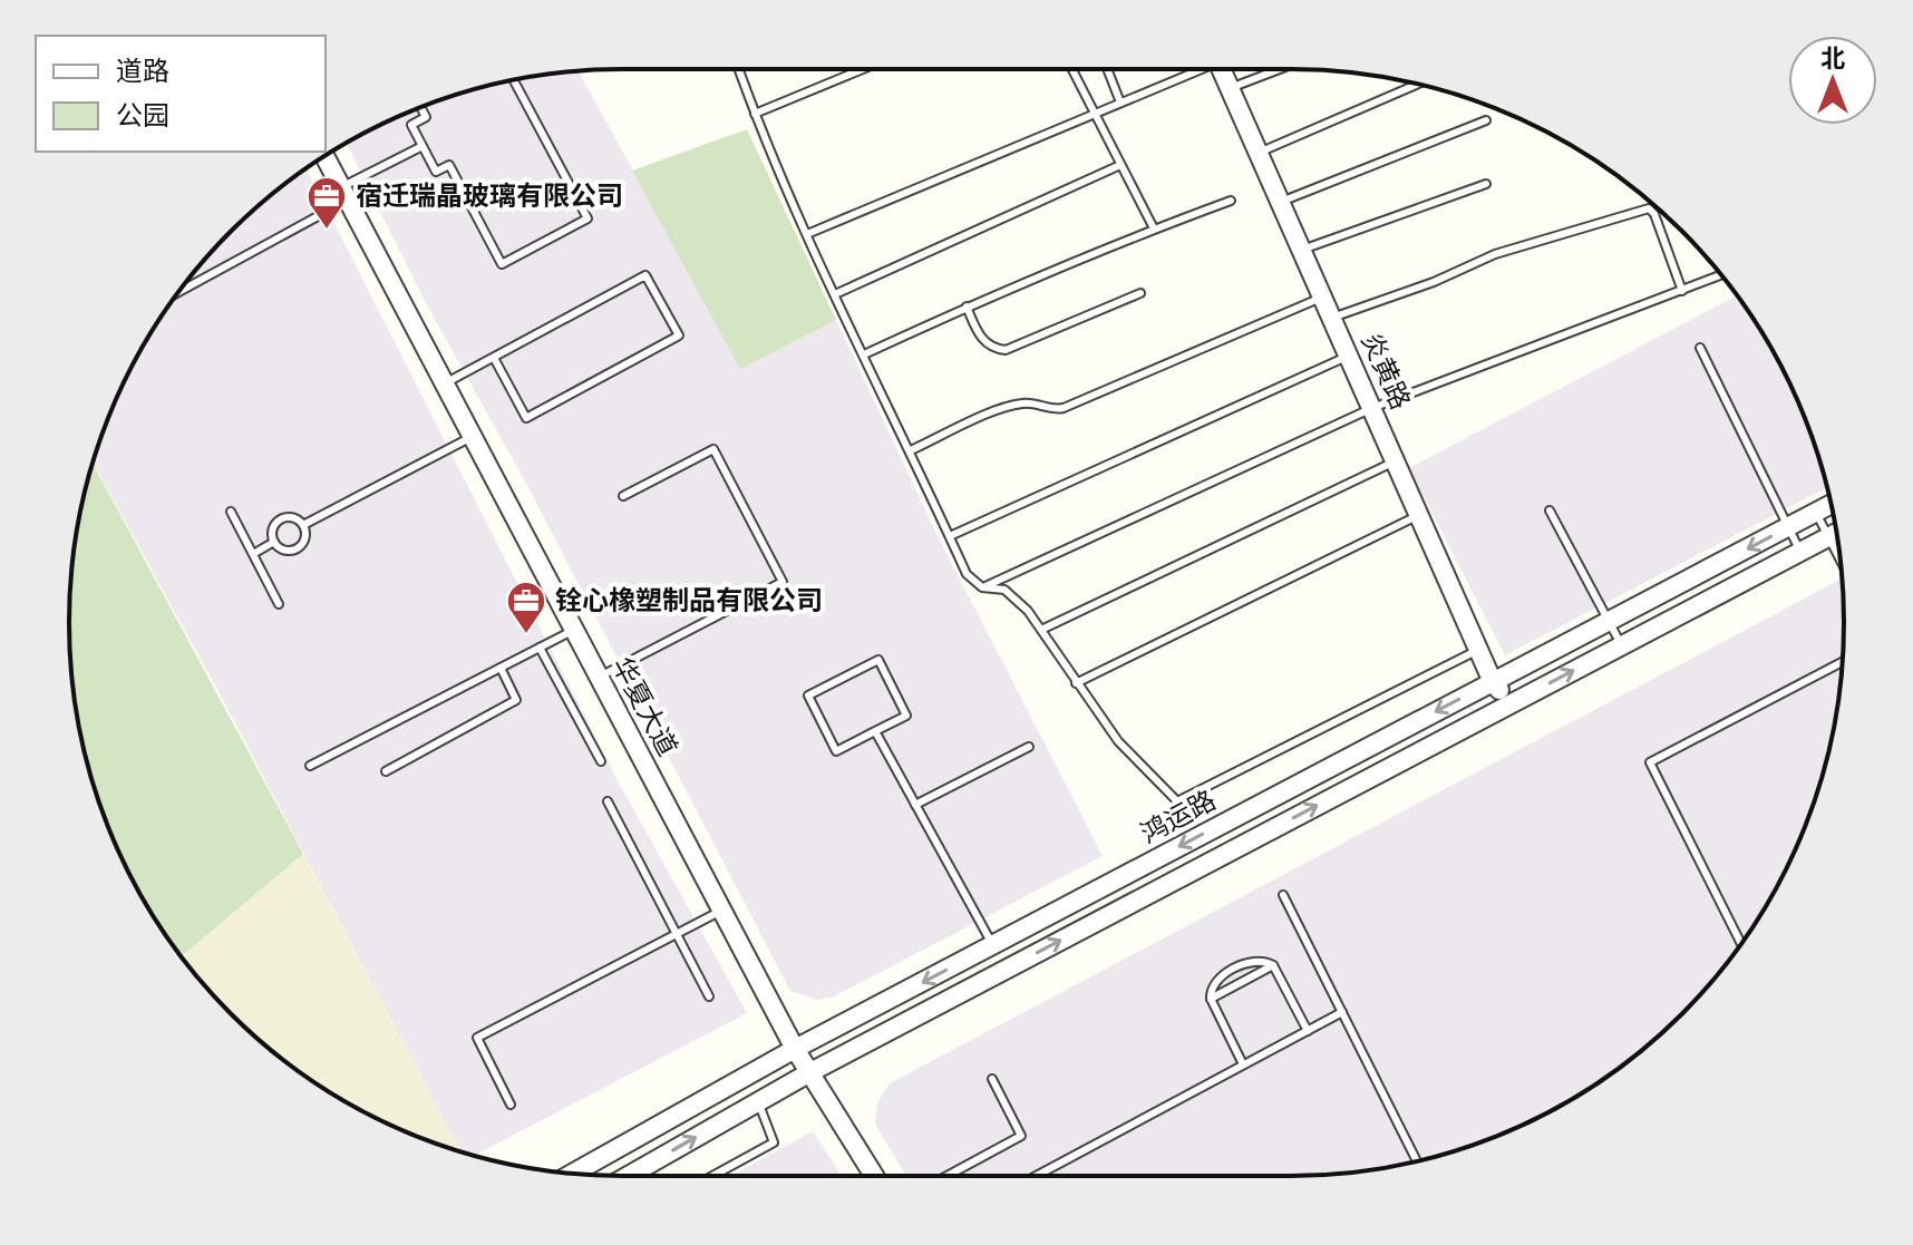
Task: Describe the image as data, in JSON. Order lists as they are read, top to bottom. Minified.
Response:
{"streets":{"street":["炎黄路","华夏大道","鸿运路"]},"crossings":[["炎黄路","鸿运路"],["华夏大道","鸿运路"]],"places":{"office":["宿迁瑞晶玻璃有限公司","铨心橡塑制品有限公司"]},"legend":["道路","公园"],"north":"top"}
